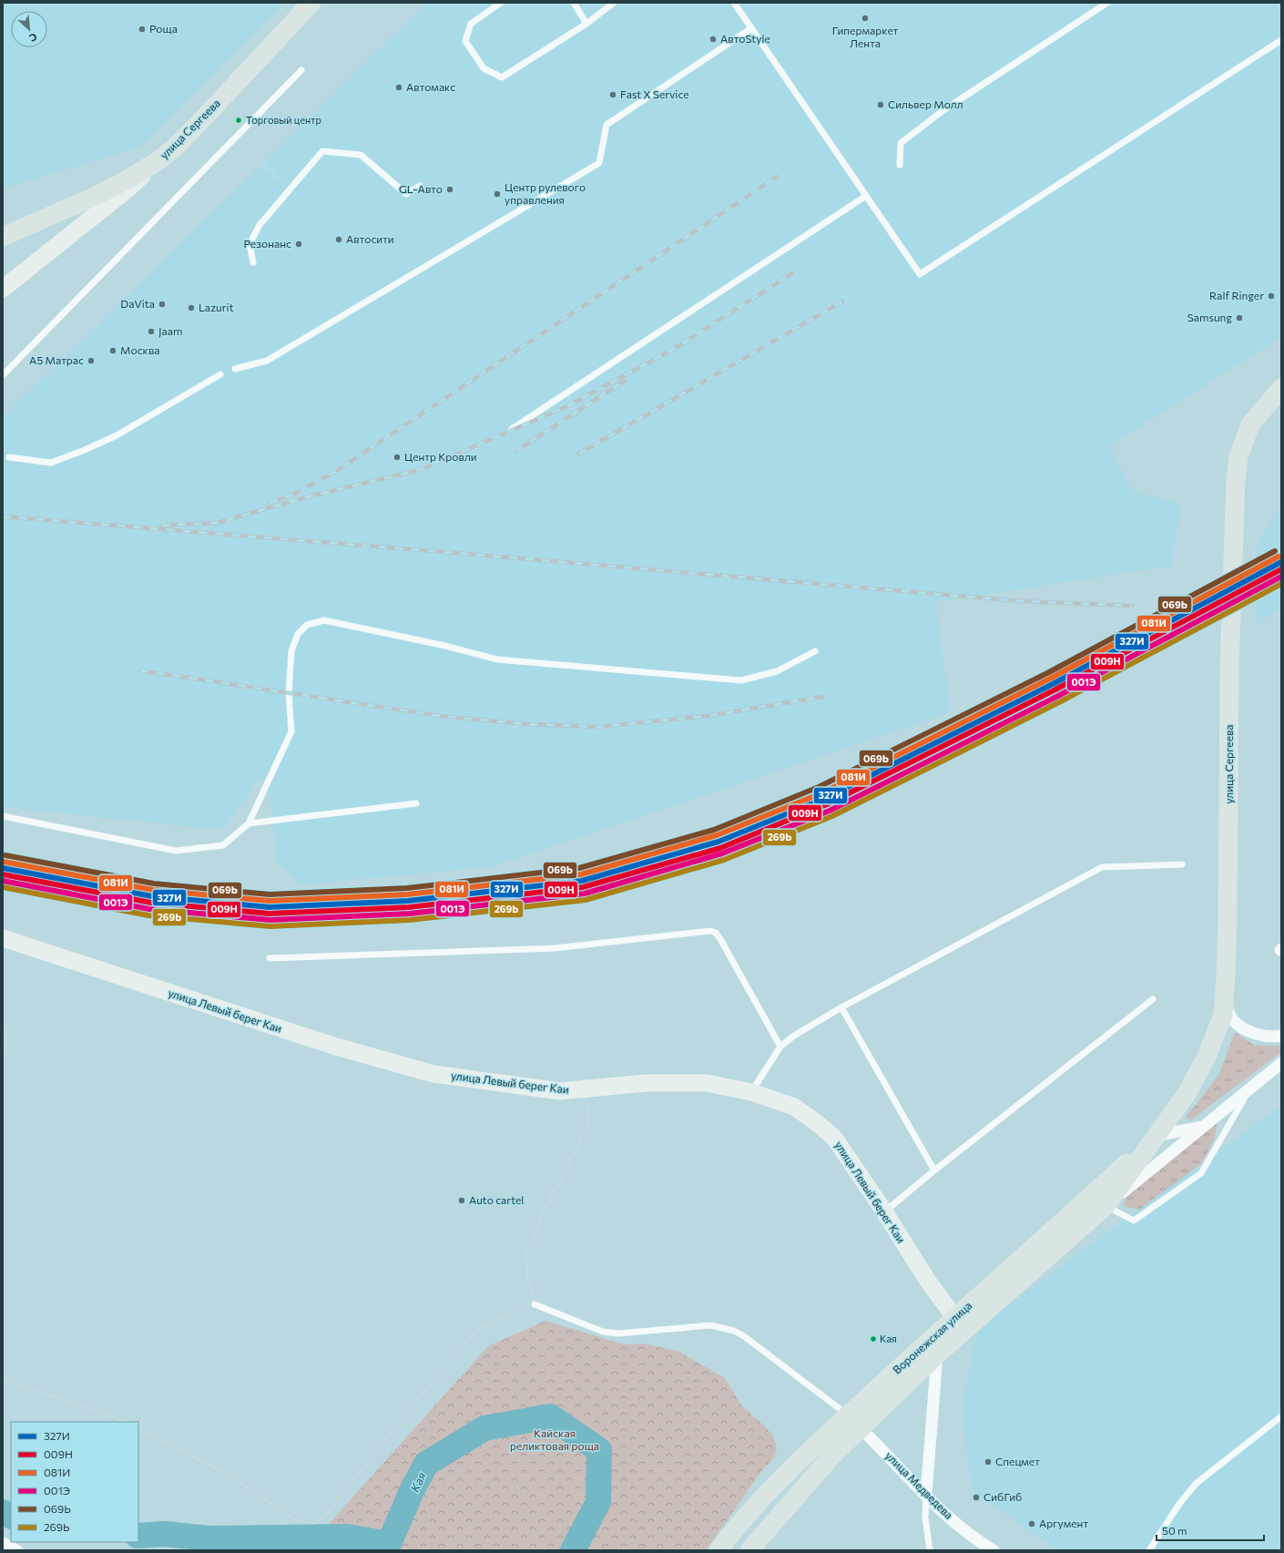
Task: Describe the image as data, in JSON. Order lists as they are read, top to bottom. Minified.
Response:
{"streets":{"main road":["улица Сергеева","Воронежская улица"],"street":["улица Левый берег Каи","улица Медведева"]},"crossings":[["улица Сергеева","Воронежская улица"],["улица Левый берег Каи","Воронежская улица"],["Воронежская улица","улица Медведева"]],"water":["Кая"],"parks":["Кайская реликтовая роща"],"places":["Гипермаркет Лента","Роща","АвтоStyle","Автомакс","Fast X Service","Сильвер Молл","Торговый центр","GL-Авто","Центр рулевого управления","Автосити","Резонанс","Ralf Ringer","DaVita","Lazurit","Samsung","Jaam","Москва","А5 Матрас","Центр Кровли","Auto cartel","Кая","Спецмет","СибГиб","Аргумент"],"lines":["transit line 069Ь","transit line 081И","transit line 327И","transit line 009Н","transit line 001Э","transit line 269Ь"],"legend":["327И","009Н","081И","001Э","069Ь","269Ь"],"scale_bar":"50 m","north":"bottom right"}
